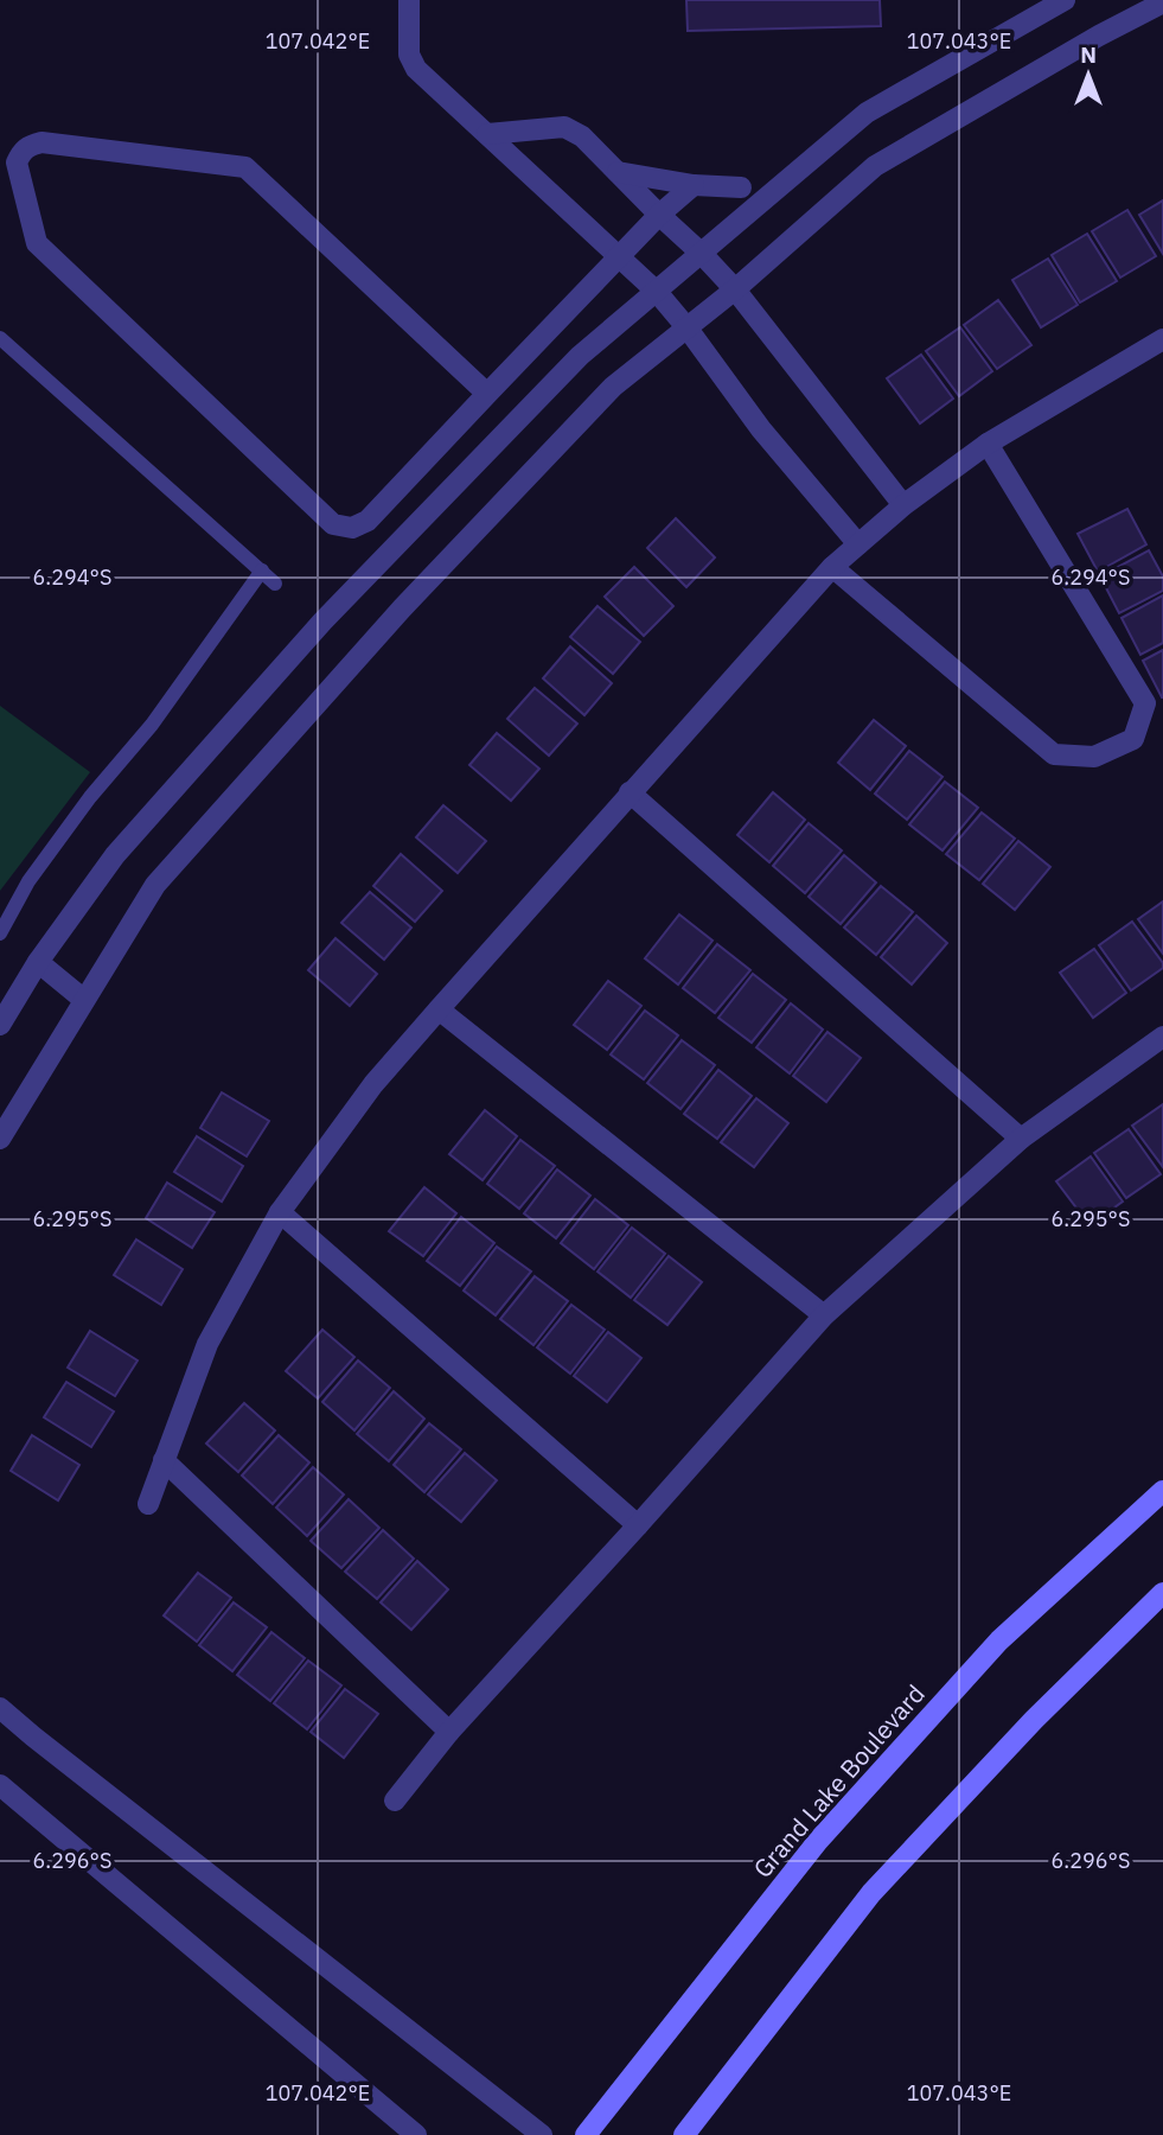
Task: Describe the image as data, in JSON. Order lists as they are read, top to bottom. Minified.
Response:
{"streets":{"street":["Grand Lake Boulevard"]},"north":"top","coordinates":["107.042°E","107.043°E","6.294°S","6.295°S","6.296°S"]}
